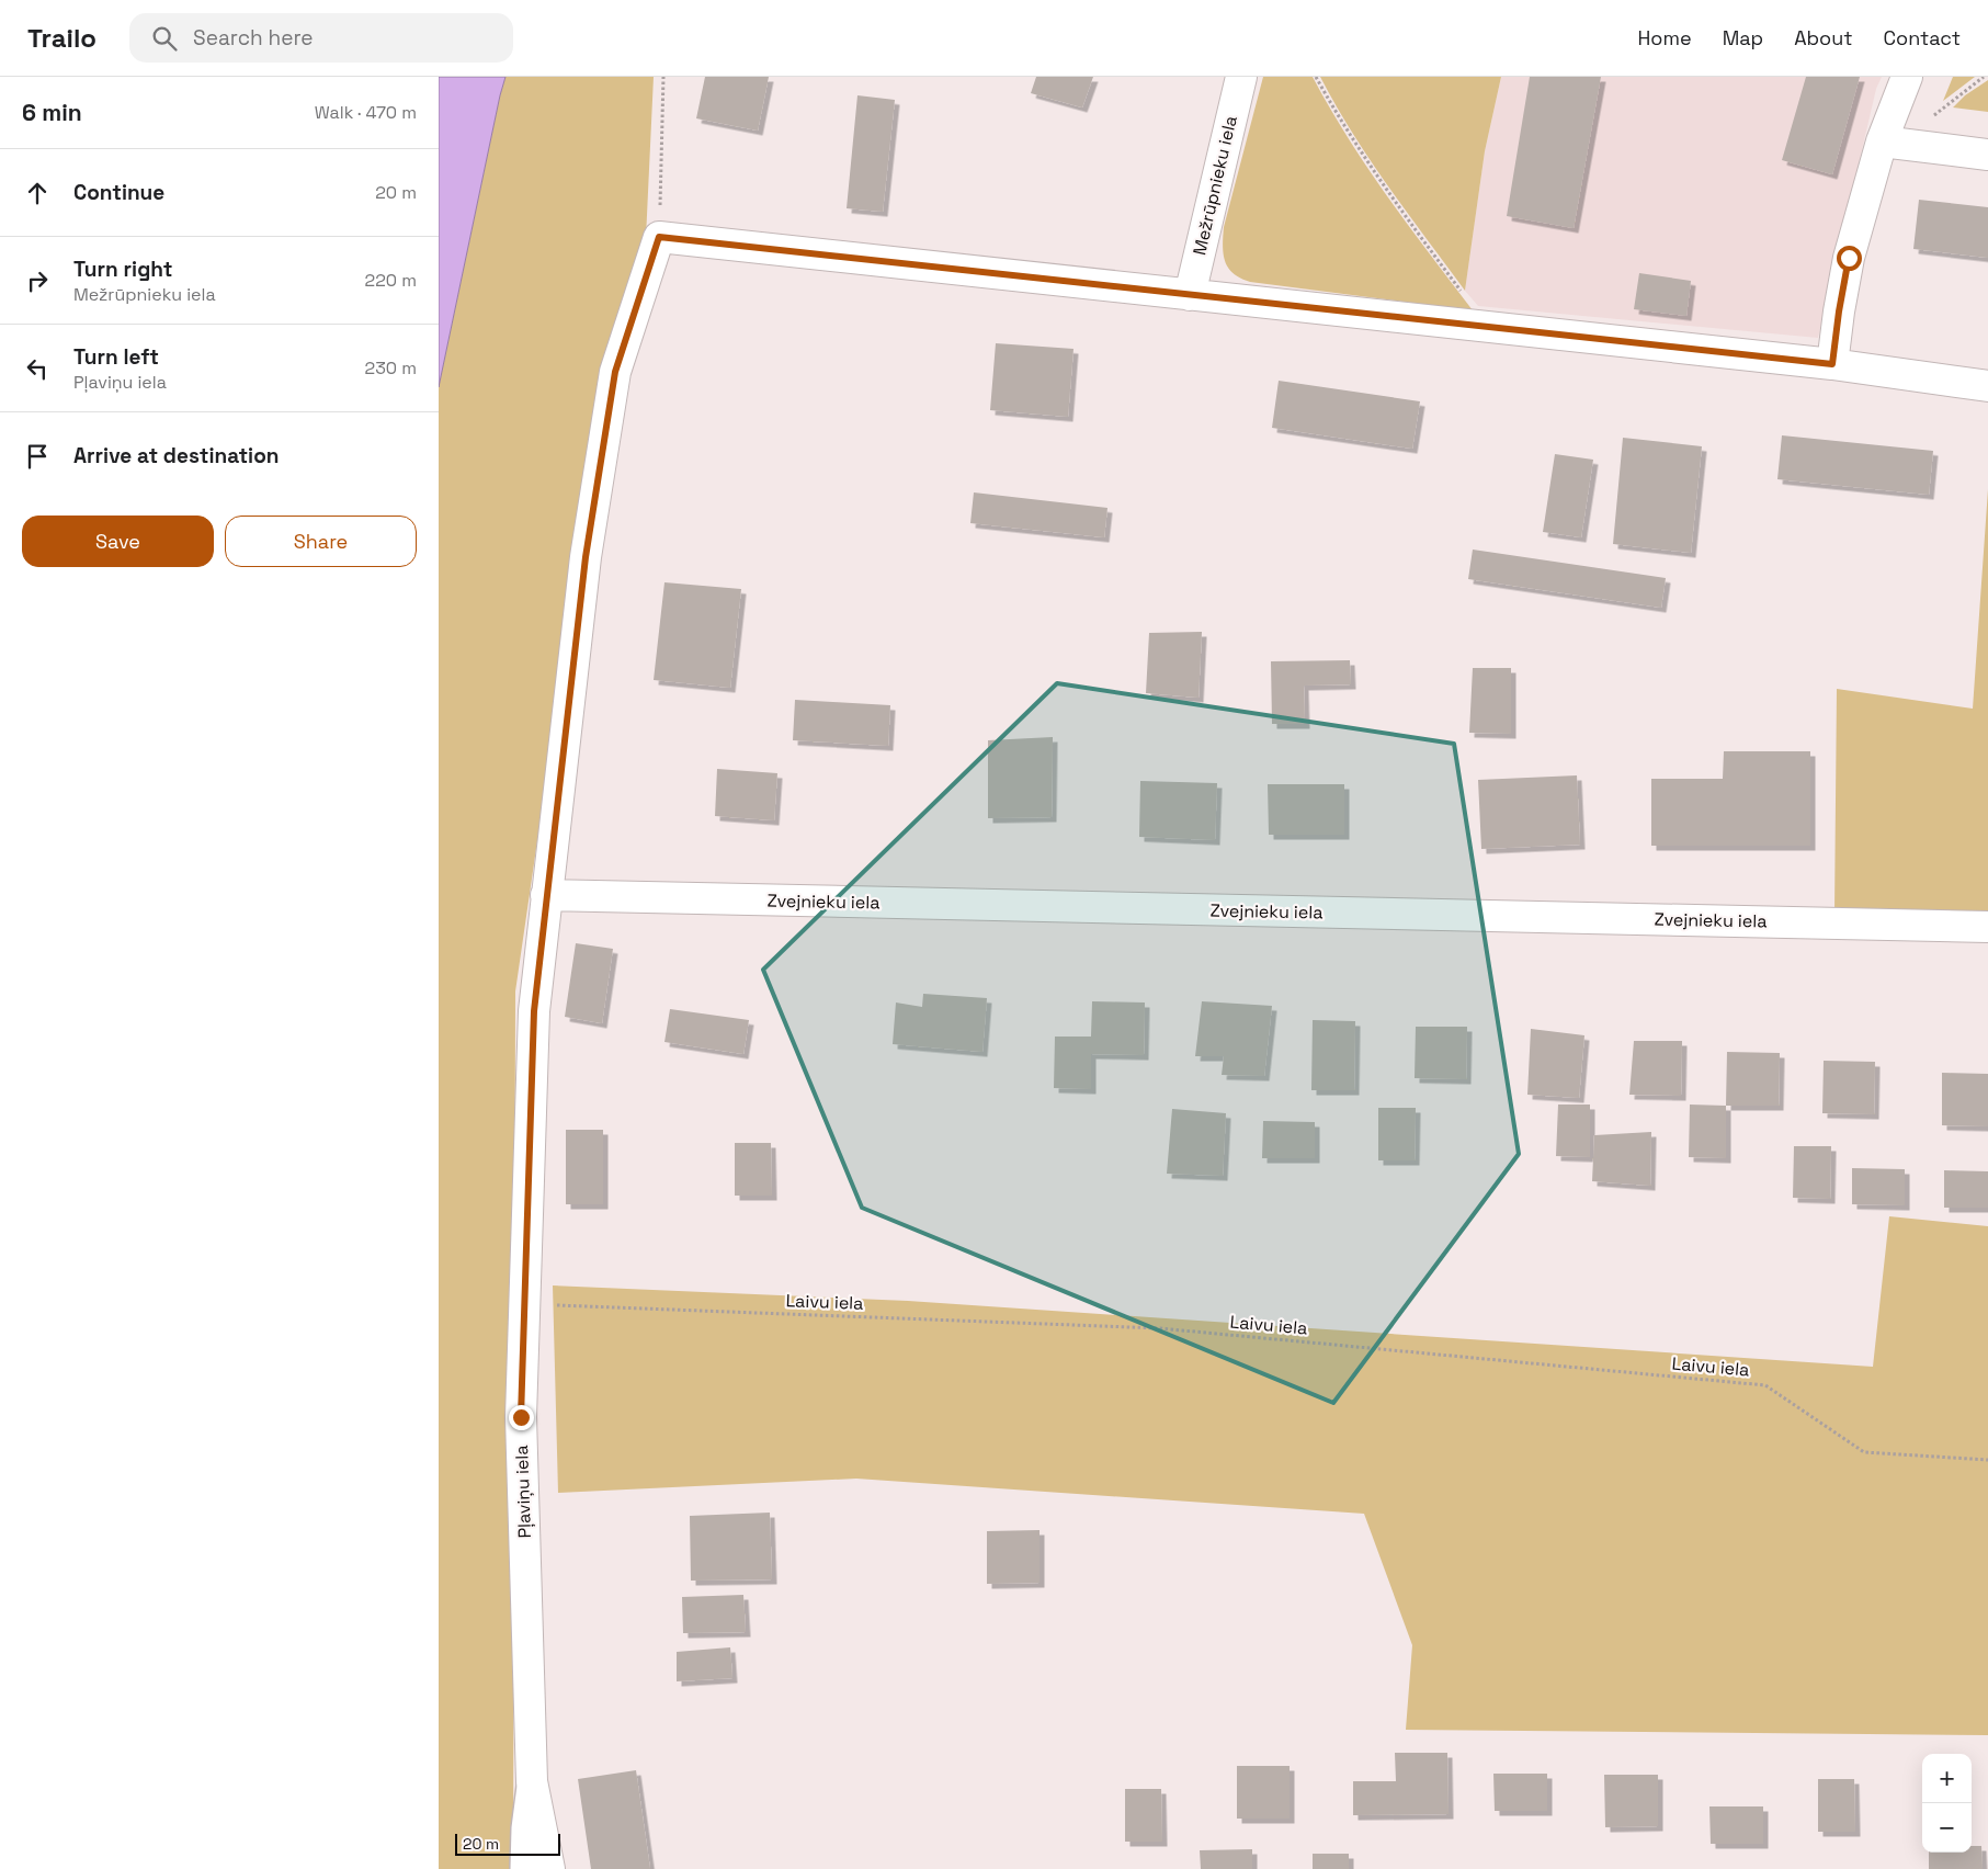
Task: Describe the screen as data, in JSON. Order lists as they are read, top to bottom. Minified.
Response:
{"streets":{"street":["Mežrūpnieku iela","Zvejnieku iela","Pļaviņu iela"],"path":["Laivu iela"]},"crossings":[["Zvejnieku iela","Pļaviņu iela"],["Laivu iela","Pļaviņu iela"]],"scale_bar":"20 m","page":{"header":"Trailo","search":"Search here","nav":["Home","Map","About","Contact"],"heading":["6 min","Walk · 470 m"],"list":[["Continue","20 m"],["Turn right","Mežrūpnieku iela","220 m"],["Turn left","Pļaviņu iela","230 m"],"Arrive at destination"],"buttons":["Save","Share"],"map_buttons":["+","−"],"scale":"20 m"}}
